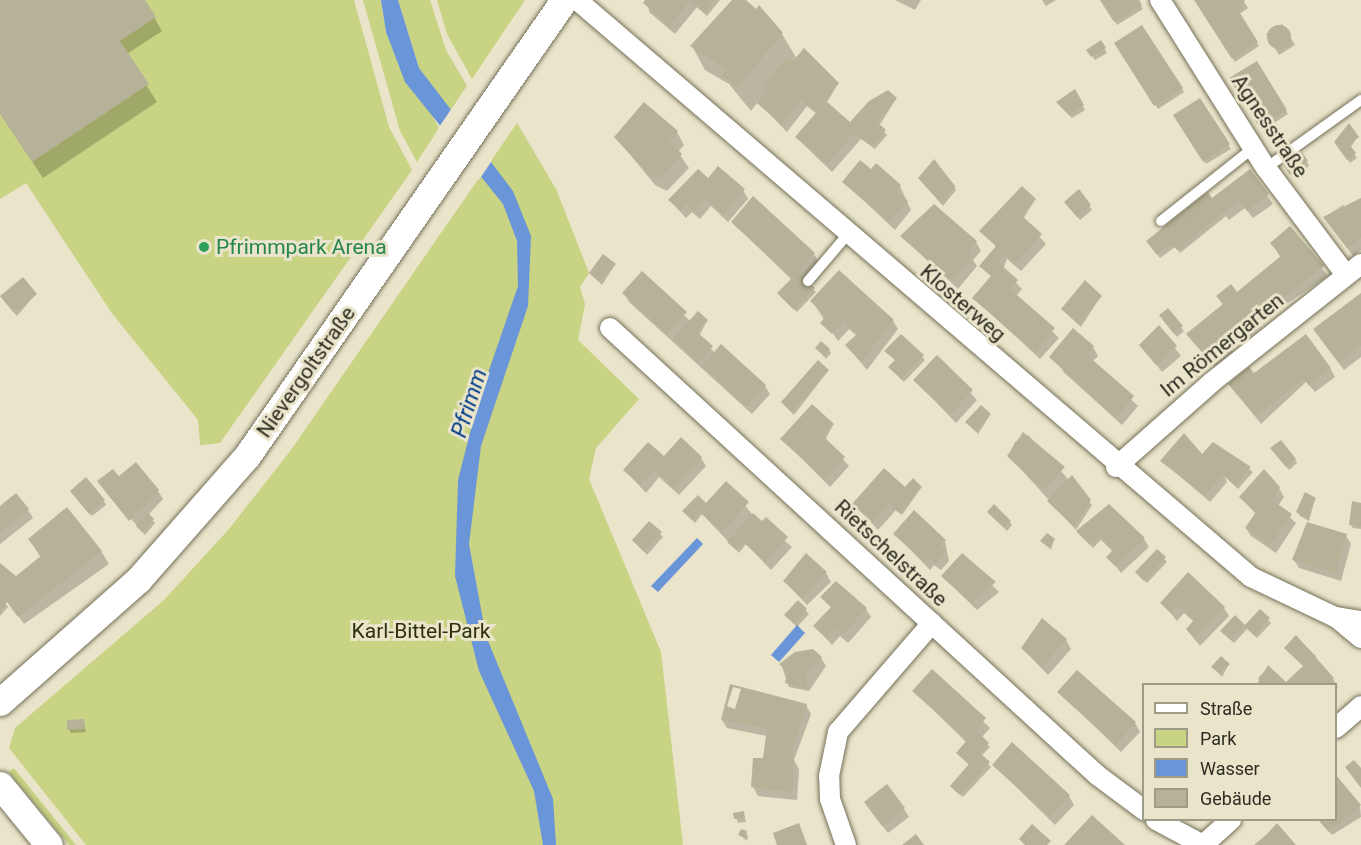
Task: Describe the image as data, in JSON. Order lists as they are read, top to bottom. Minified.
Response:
{"streets":{"street":["Agnesstraße","Klosterweg","Im Römergarten","Nievergoltstraße","Rietschelstraße"]},"crossings":[["Agnesstraße","Im Römergarten"],["Klosterweg","Im Römergarten"]],"water":["Pfrimm"],"parks":["Karl-Bittel-Park"],"places":["Pfrimmpark Arena"],"legend":["Straße","Park","Wasser","Gebäude"]}
